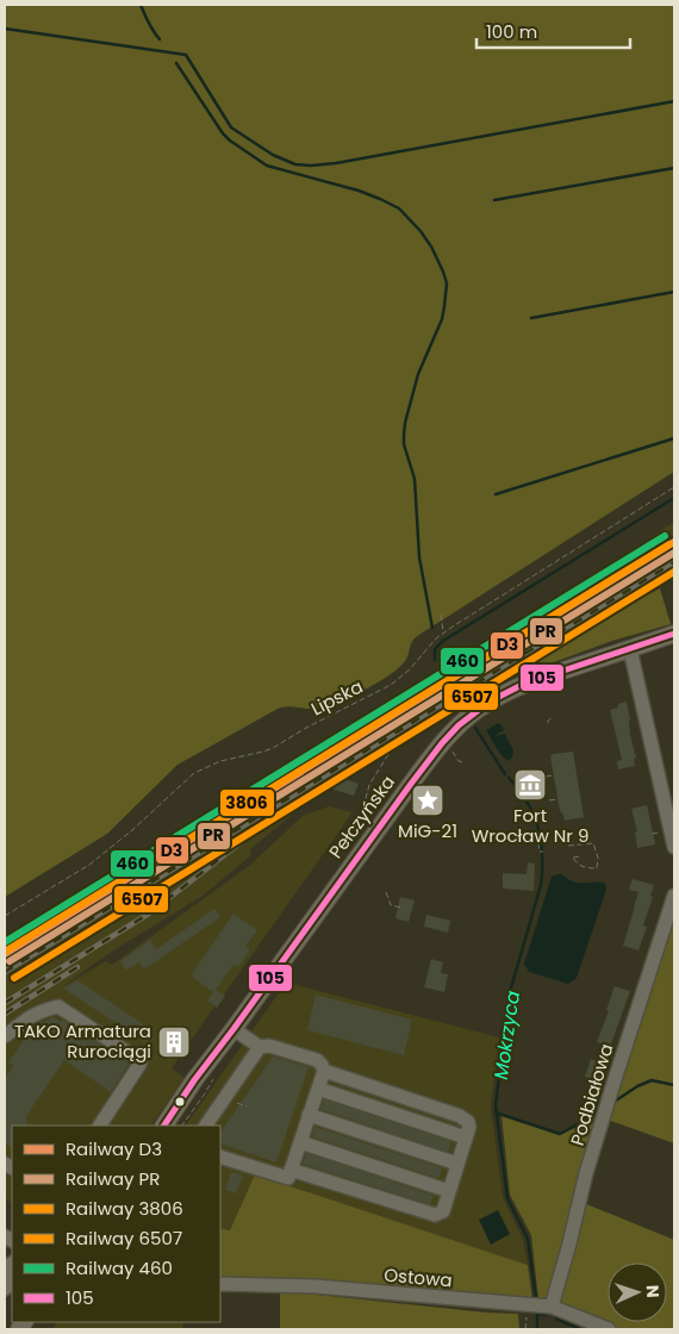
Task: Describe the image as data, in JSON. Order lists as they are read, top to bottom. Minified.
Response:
{"streets":{"main road":["Pełczyńska"],"street":["Podbiałowa","Ostowa"],"path":["Lipska"]},"crossings":[["Podbiałowa","Ostowa"]],"water":["Mokrzyca"],"places":{"museum":["Fort Wrocław Nr 9"],"place":["MiG-21"],"building":["TAKO Armatura Rurociągi"]},"lines":["rail line 460","rail line D3","rail line 3806","rail line PR","rail line 6507","transit line 105"],"legend":["Railway D3","Railway PR","Railway 3806","Railway 6507","Railway 460","105"],"scale_bar":"100 m","north":"right"}
